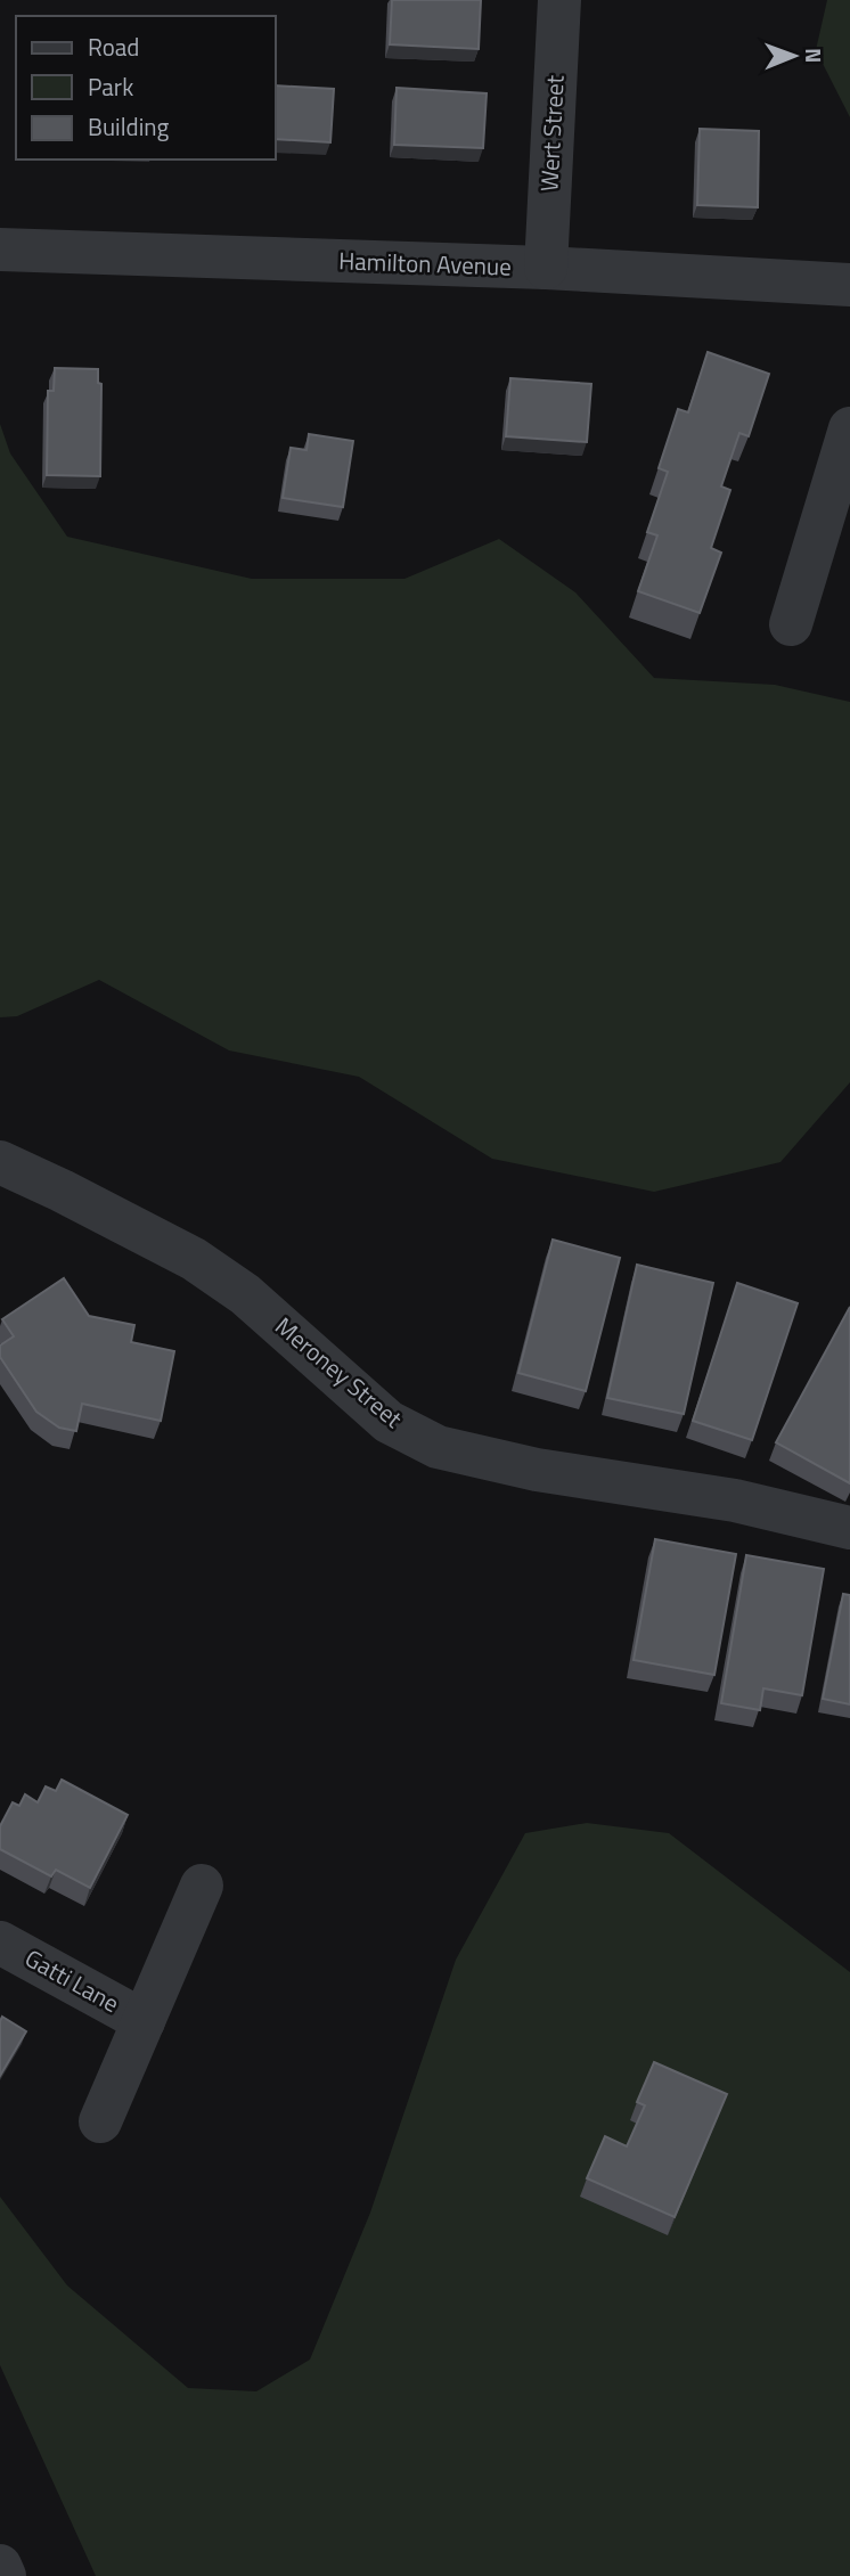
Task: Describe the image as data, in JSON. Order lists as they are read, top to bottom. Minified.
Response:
{"streets":{"street":["Wert Street","Hamilton Avenue","Meroney Street","Gatti Lane"]},"crossings":[["Wert Street","Hamilton Avenue"]],"legend":["Road","Park","Building"],"north":"right"}
